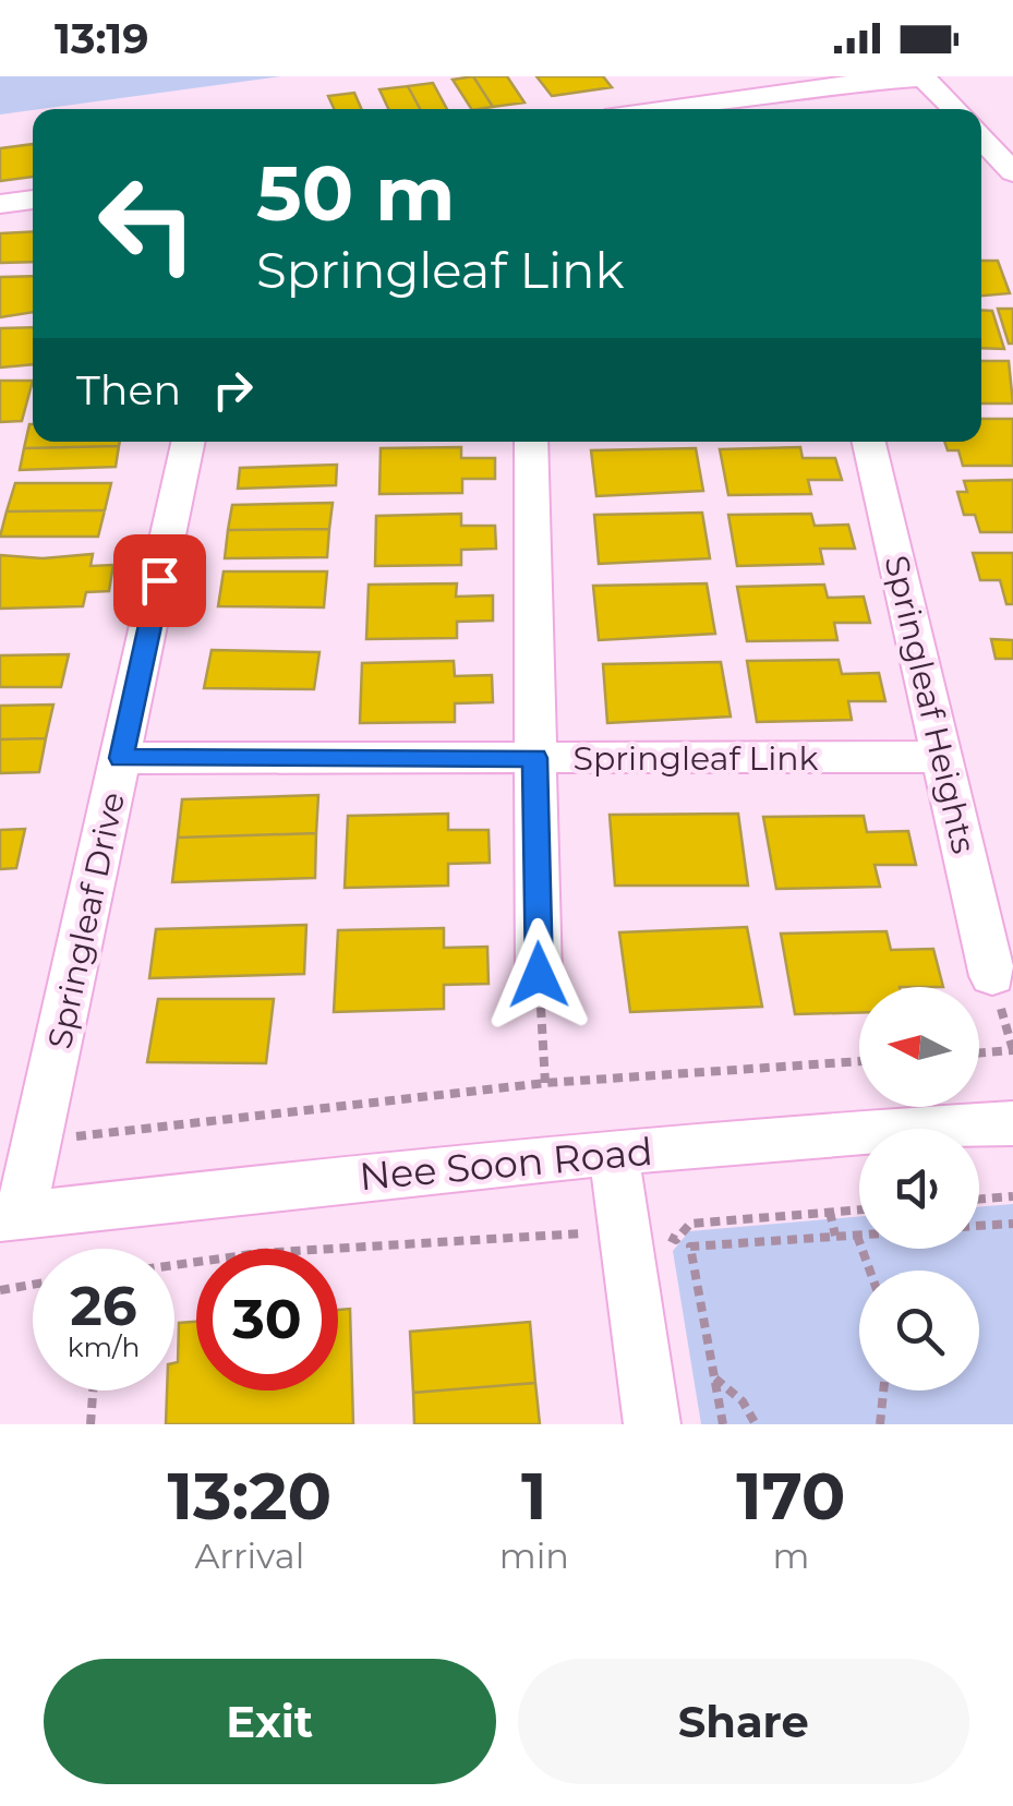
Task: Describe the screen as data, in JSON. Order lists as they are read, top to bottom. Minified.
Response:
{"streets":{"street":["Springleaf Heights","Springleaf Link","Springleaf Drive","Nee Soon Road"]},"crossings":[["Springleaf Heights","Springleaf Link"],["Springleaf Link","Springleaf Drive"],["Springleaf Drive","Nee Soon Road"]],"north":"left","page":{"status":"13:19","turn":["50 m","Springleaf Link"],"then":"Then","speed":"26 km/h","limit":"30","eta":["13:20","Arrival","1","min","170","m"],"buttons":["Exit","Share"]}}
